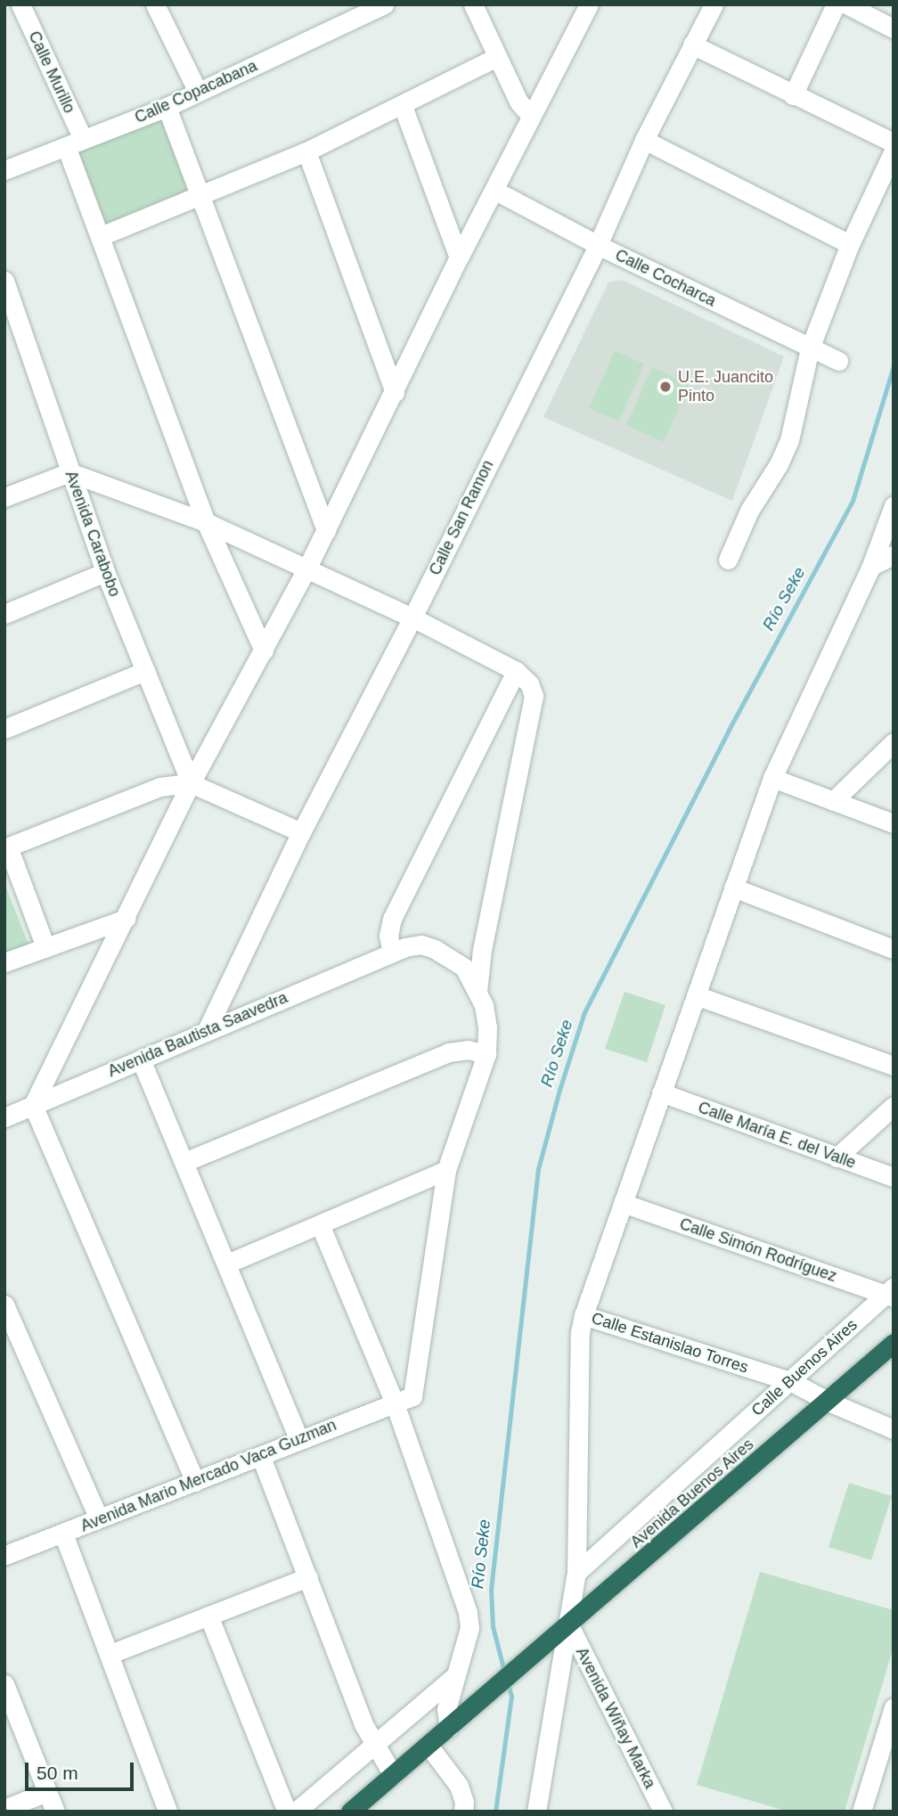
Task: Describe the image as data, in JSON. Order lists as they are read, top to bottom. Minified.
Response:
{"streets":{"highway":["Avenida Buenos Aires"],"street":["Calle Murillo","Calle Copacabana","Calle Cocharca","Calle San Ramon","Avenida Carabobo","Avenida Bautista Saavedra","Calle María E. del Valle","Calle Simón Rodríguez","Calle Estanislao Torres","Calle Buenos Aires","Avenida Mario Mercado Vaca Guzman","Avenida Wiñay Marka"]},"crossings":[["Calle Murillo","Calle Copacabana"],["Calle Cocharca","Calle San Ramon"],["Calle San Ramon","Avenida Bautista Saavedra"],["Calle Simón Rodríguez","Calle Buenos Aires"],["Calle Estanislao Torres","Calle Buenos Aires"],["Calle Estanislao Torres","Avenida Buenos Aires"],["Avenida Buenos Aires","Avenida Wiñay Marka"]],"water":["Río Seke"],"places":["U.E. Juancito Pinto"],"scale_bar":"50 m"}
